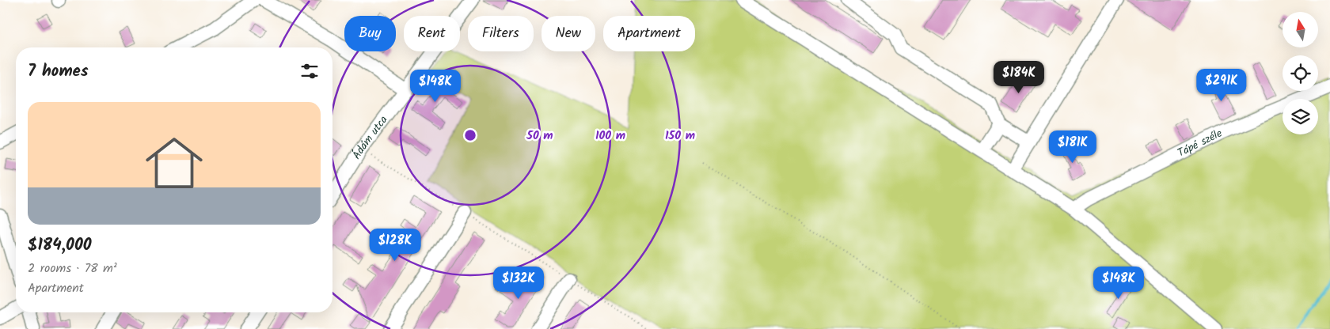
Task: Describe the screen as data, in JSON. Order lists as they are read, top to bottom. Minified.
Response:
{"streets":{"street":["Ádám utca","Tápé széle"]},"north":"top","page":{"chip":["Buy","Rent","Filters","New","Apartment"],"heading":"7 homes","price":["$184K","$291K","$148K","$181K","$128K","$132K","$148K"],"list":[{"name":"$184,000","note":"2 rooms · 78 m² · Apartment"}]},"rings":["50 m","100 m","150 m"]}
